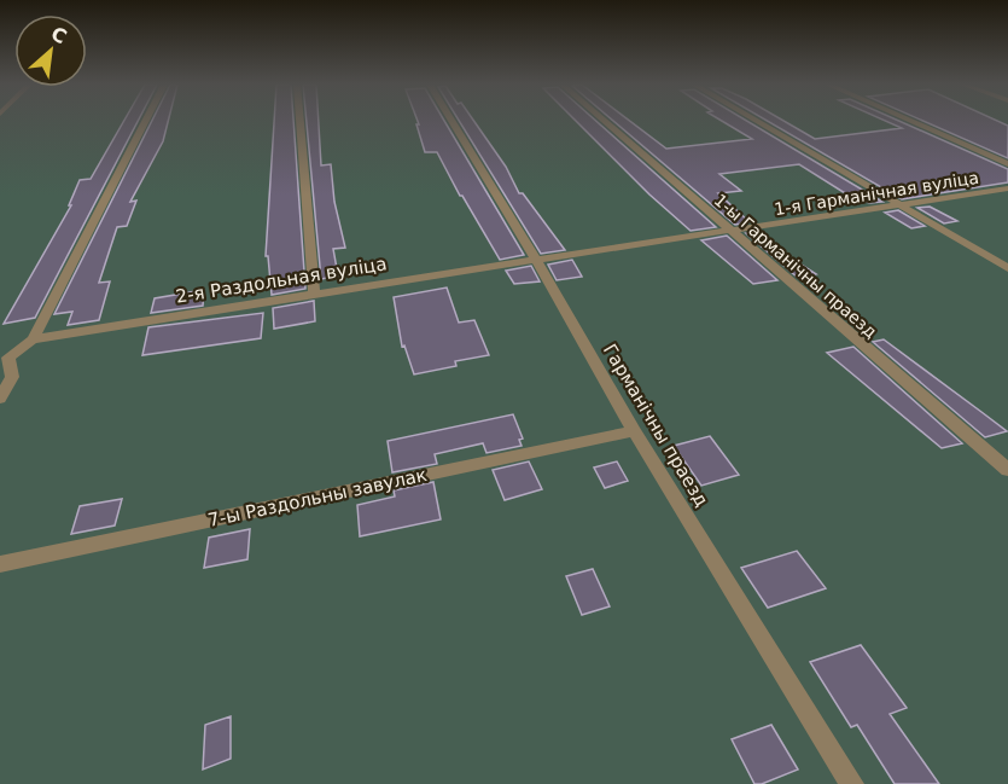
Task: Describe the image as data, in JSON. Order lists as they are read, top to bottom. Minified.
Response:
{"streets":{"lane":["1-я Гарманічная вуліца","1-ы Гарманічны праезд","2-я Раздольная вуліца","Гарманічны праезд","7-ы Раздольны завулак"]},"crossings":[["1-я Гарманічная вуліца","1-ы Гарманічны праезд"],["1-я Гарманічная вуліца","2-я Раздольная вуліца"],["1-я Гарманічная вуліца","Гарманічны праезд"],["2-я Раздольная вуліца","Гарманічны праезд"],["Гарманічны праезд","7-ы Раздольны завулак"]],"north":"top right"}
